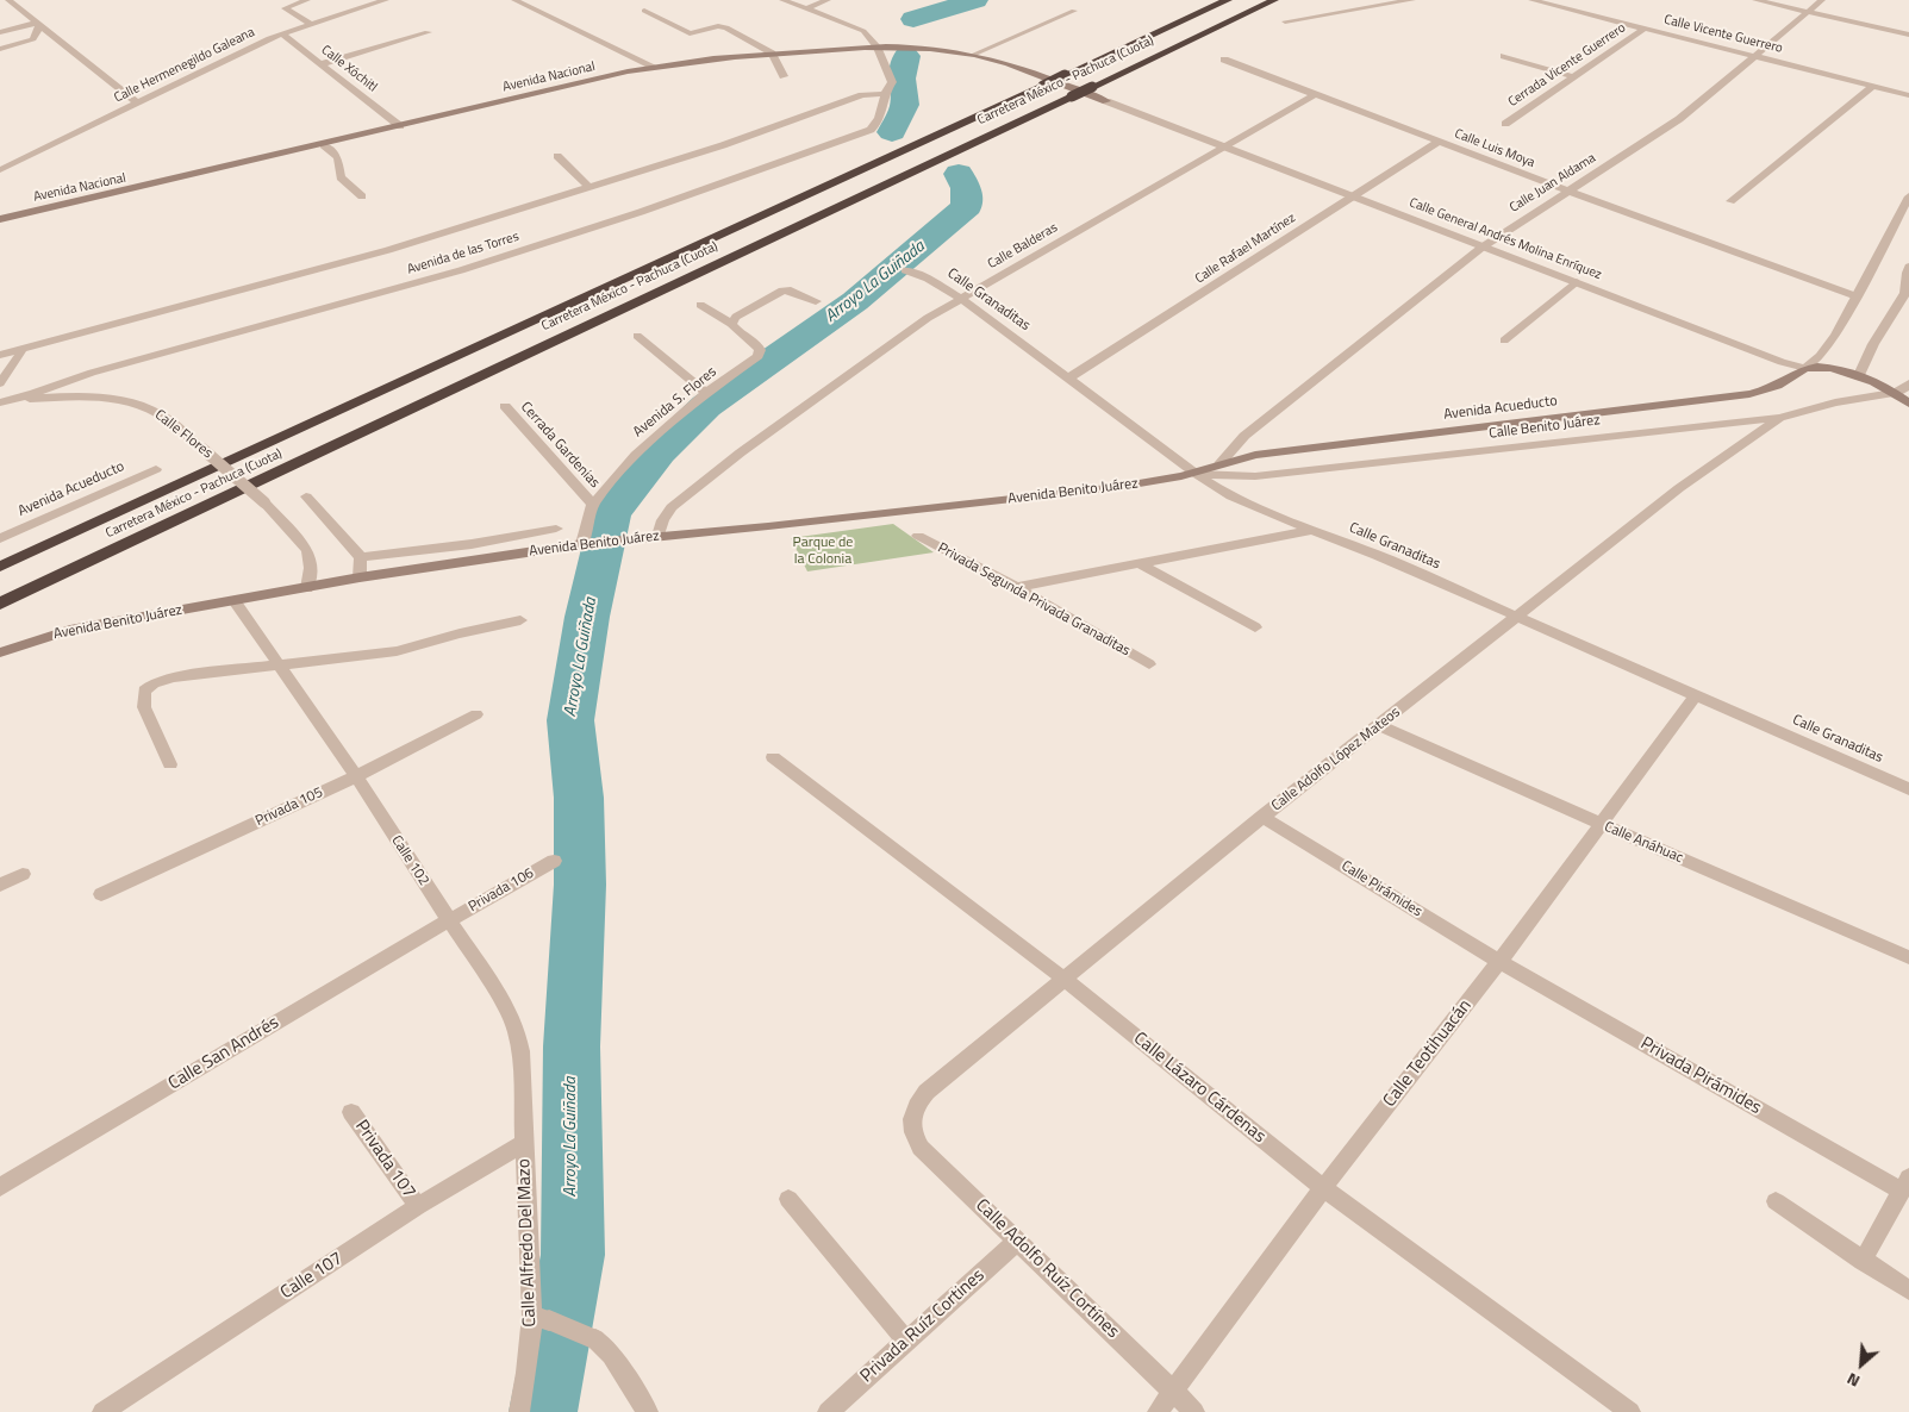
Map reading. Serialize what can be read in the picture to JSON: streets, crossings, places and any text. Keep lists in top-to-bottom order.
{
  "streets": {
    "highway": ["Carretera México - Pachuca (Cuota)"],
    "main road": [
      "Avenida Nacional",
      "Calle General Andrés Molina Enríquez",
      "Avenida Acueducto",
      "Avenida Benito Juárez"
    ],
    "street": [
      "Calle Vicente Guerrero",
      "Calle Hermenegildo Galeana",
      "Cerrada Vicente Guerrero",
      "Calle Xóchitl",
      "Calle Luis Moya",
      "Calle Juan Aldama",
      "Calle Balderas",
      "Calle Rafael Martínez",
      "Avenida de las Torres",
      "Calle Granaditas",
      "Avenida S. Flores",
      "Calle Benito Juárez",
      "Calle Flores",
      "Cerrada Gardenias",
      "Privada Segunda Privada Granaditas",
      "Calle Adolfo López Mateos",
      "Privada 105",
      "Calle Anáhuac",
      "Calle 102",
      "Calle Pirámides",
      "Privada 106",
      "Calle San Andrés",
      "Calle Teotihuacán",
      "Privada Pirámides",
      "Calle Lázaro Cárdenas",
      "Privada 107",
      "Calle Alfredo Del Mazo",
      "Calle Adolfo Ruíz Cortínes",
      "Calle 107",
      "Privada Ruíz Cortines"
    ]
  },
  "crossings": [
    ["Calle Vicente Guerrero", "Cerrada Vicente Guerrero"],
    ["Calle Vicente Guerrero", "Calle Juan Aldama"],
    ["Calle Hermenegildo Galeana", "Calle Xóchitl"],
    ["Calle Xóchitl", "Avenida Nacional"],
    ["Avenida Nacional", "Calle General Andrés Molina Enríquez"],
    ["Avenida Nacional", "Avenida de las Torres"],
    ["Calle Luis Moya", "Calle Juan Aldama"],
    ["Calle Luis Moya", "Calle Balderas"],
    ["Calle Luis Moya", "Calle Rafael Martínez"],
    ["Calle Juan Aldama", "Calle General Andrés Molina Enríquez"],
    ["Calle Juan Aldama", "Avenida Acueducto"],
    ["Calle General Andrés Molina Enríquez", "Calle Balderas"],
    ["Calle General Andrés Molina Enríquez", "Calle Rafael Martínez"],
    ["Calle General Andrés Molina Enríquez", "Avenida Acueducto"],
    ["Calle General Andrés Molina Enríquez", "Calle Benito Juárez"],
    ["Calle Balderas", "Calle Granaditas"],
    ["Calle Balderas", "Avenida Benito Juárez"],
    ["Calle Rafael Martínez", "Calle Granaditas"],
    ["Avenida de las Torres", "Calle Flores"],
    ["Calle Granaditas", "Avenida Acueducto"],
    ["Calle Granaditas", "Calle Benito Juárez"],
    ["Calle Granaditas", "Avenida Benito Juárez"],
    ["Calle Granaditas", "Calle Adolfo López Mateos"],
    ["Calle Granaditas", "Calle Teotihuacán"],
    ["Avenida S. Flores", "Cerrada Gardenias"],
    ["Avenida S. Flores", "Avenida Benito Juárez"],
    ["Avenida Acueducto", "Calle Benito Juárez"],
    ["Avenida Acueducto", "Avenida Benito Juárez"],
    ["Calle Benito Juárez", "Avenida Benito Juárez"],
    ["Calle Benito Juárez", "Calle Adolfo López Mateos"],
    ["Calle Flores", "Avenida Benito Juárez"],
    ["Avenida Benito Juárez", "Calle 102"],
    ["Calle Adolfo López Mateos", "Calle Anáhuac"],
    ["Calle Adolfo López Mateos", "Calle Pirámides"],
    ["Calle Adolfo López Mateos", "Calle Lázaro Cárdenas"],
    ["Calle Adolfo López Mateos", "Calle Adolfo Ruíz Cortínes"],
    ["Privada 105", "Calle 102"],
    ["Calle Anáhuac", "Calle Teotihuacán"],
    ["Calle 102", "Privada 106"],
    ["Calle 102", "Calle San Andrés"],
    ["Calle 102", "Calle Alfredo Del Mazo"],
    ["Calle 102", "Calle 107"],
    ["Calle Pirámides", "Calle Teotihuacán"],
    ["Calle Pirámides", "Privada Pirámides"],
    ["Privada 106", "Calle San Andrés"],
    ["Calle Teotihuacán", "Privada Pirámides"],
    ["Calle Teotihuacán", "Calle Lázaro Cárdenas"],
    ["Calle Teotihuacán", "Calle Adolfo Ruíz Cortínes"],
    ["Privada 107", "Calle 107"],
    ["Calle Alfredo Del Mazo", "Calle 107"],
    ["Calle Adolfo Ruíz Cortínes", "Privada Ruíz Cortines"]
  ],
  "water": ["Arroyo La Guiñada"],
  "parks": ["Parque de la Colonia"],
  "north": "bottom left"
}
